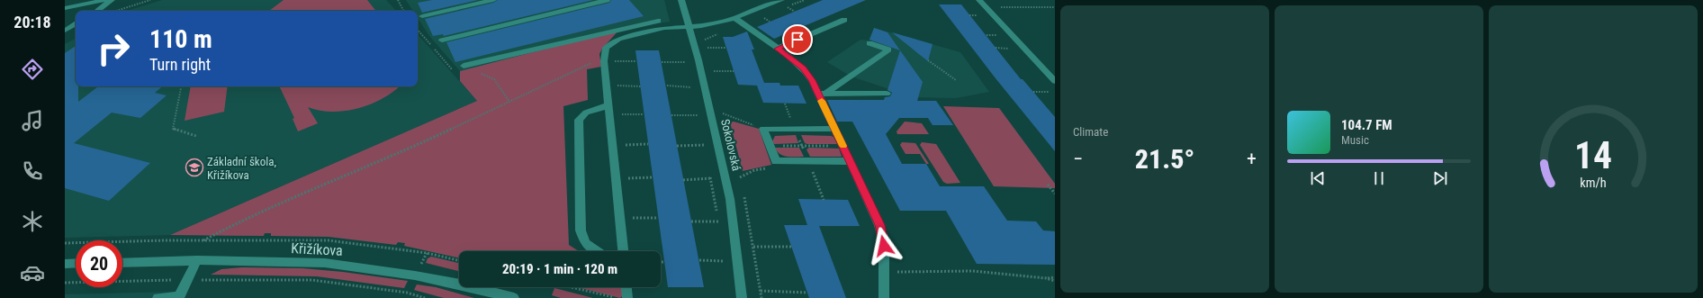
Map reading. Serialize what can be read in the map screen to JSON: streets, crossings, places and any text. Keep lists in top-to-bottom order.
{
  "streets": {
    "street": ["Sokolovská", "Křižíkova"]
  },
  "places": {
    "school or university": ["Základní škola, Křižíkova"]
  },
  "page": {
    "tabs": "20:18",
    "tile": "Climate",
    "turn": ["110 m", "Turn right"],
    "song": ["104.7 FM", "Music"],
    "heat": ["−", "21.5°", "+"],
    "limit": "20",
    "trip": "20:19 · 1 min · 120 m",
    "gauge": ["14", "km/h"]
  }
}
